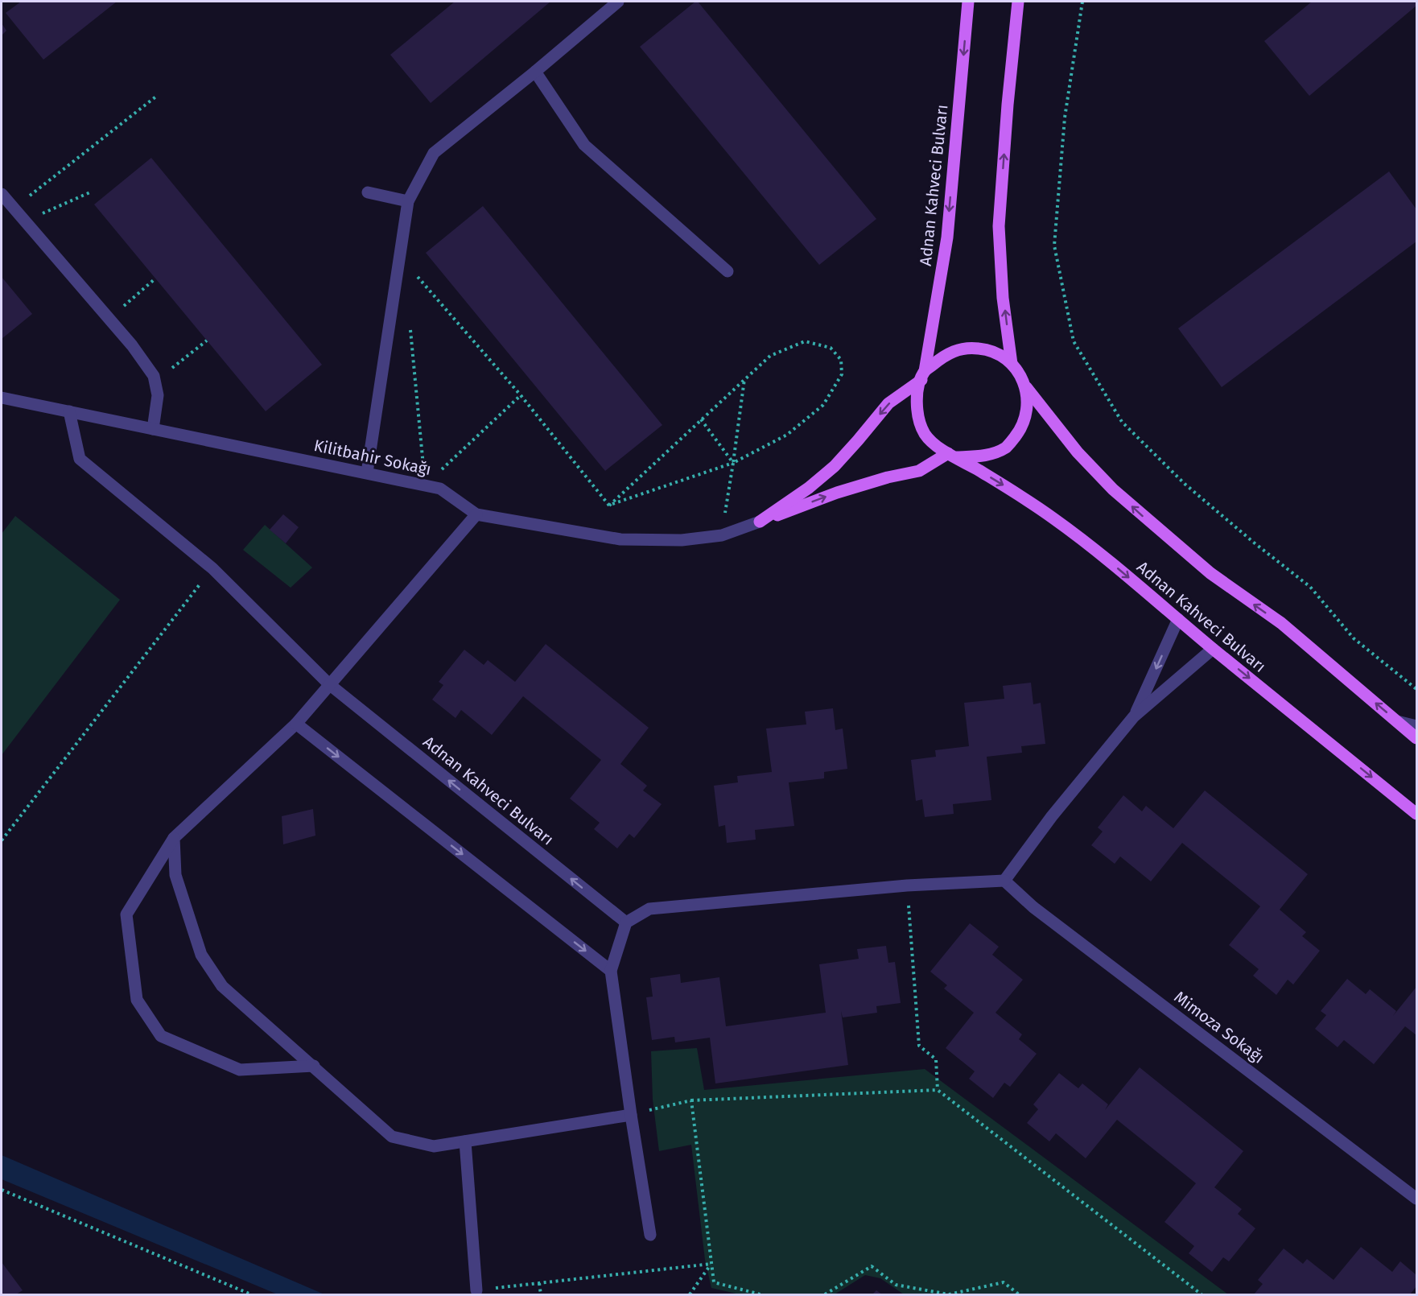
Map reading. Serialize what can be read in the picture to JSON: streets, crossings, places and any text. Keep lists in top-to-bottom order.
{
  "streets": {
    "main road": ["Adnan Kahveci Bulvarı"],
    "street": ["Kilitbahir Sokağı", "Mimoza Sokağı"]
  },
  "crossings": [
    ["Adnan Kahveci Bulvarı", "Kilitbahir Sokağı"]
  ]
}
